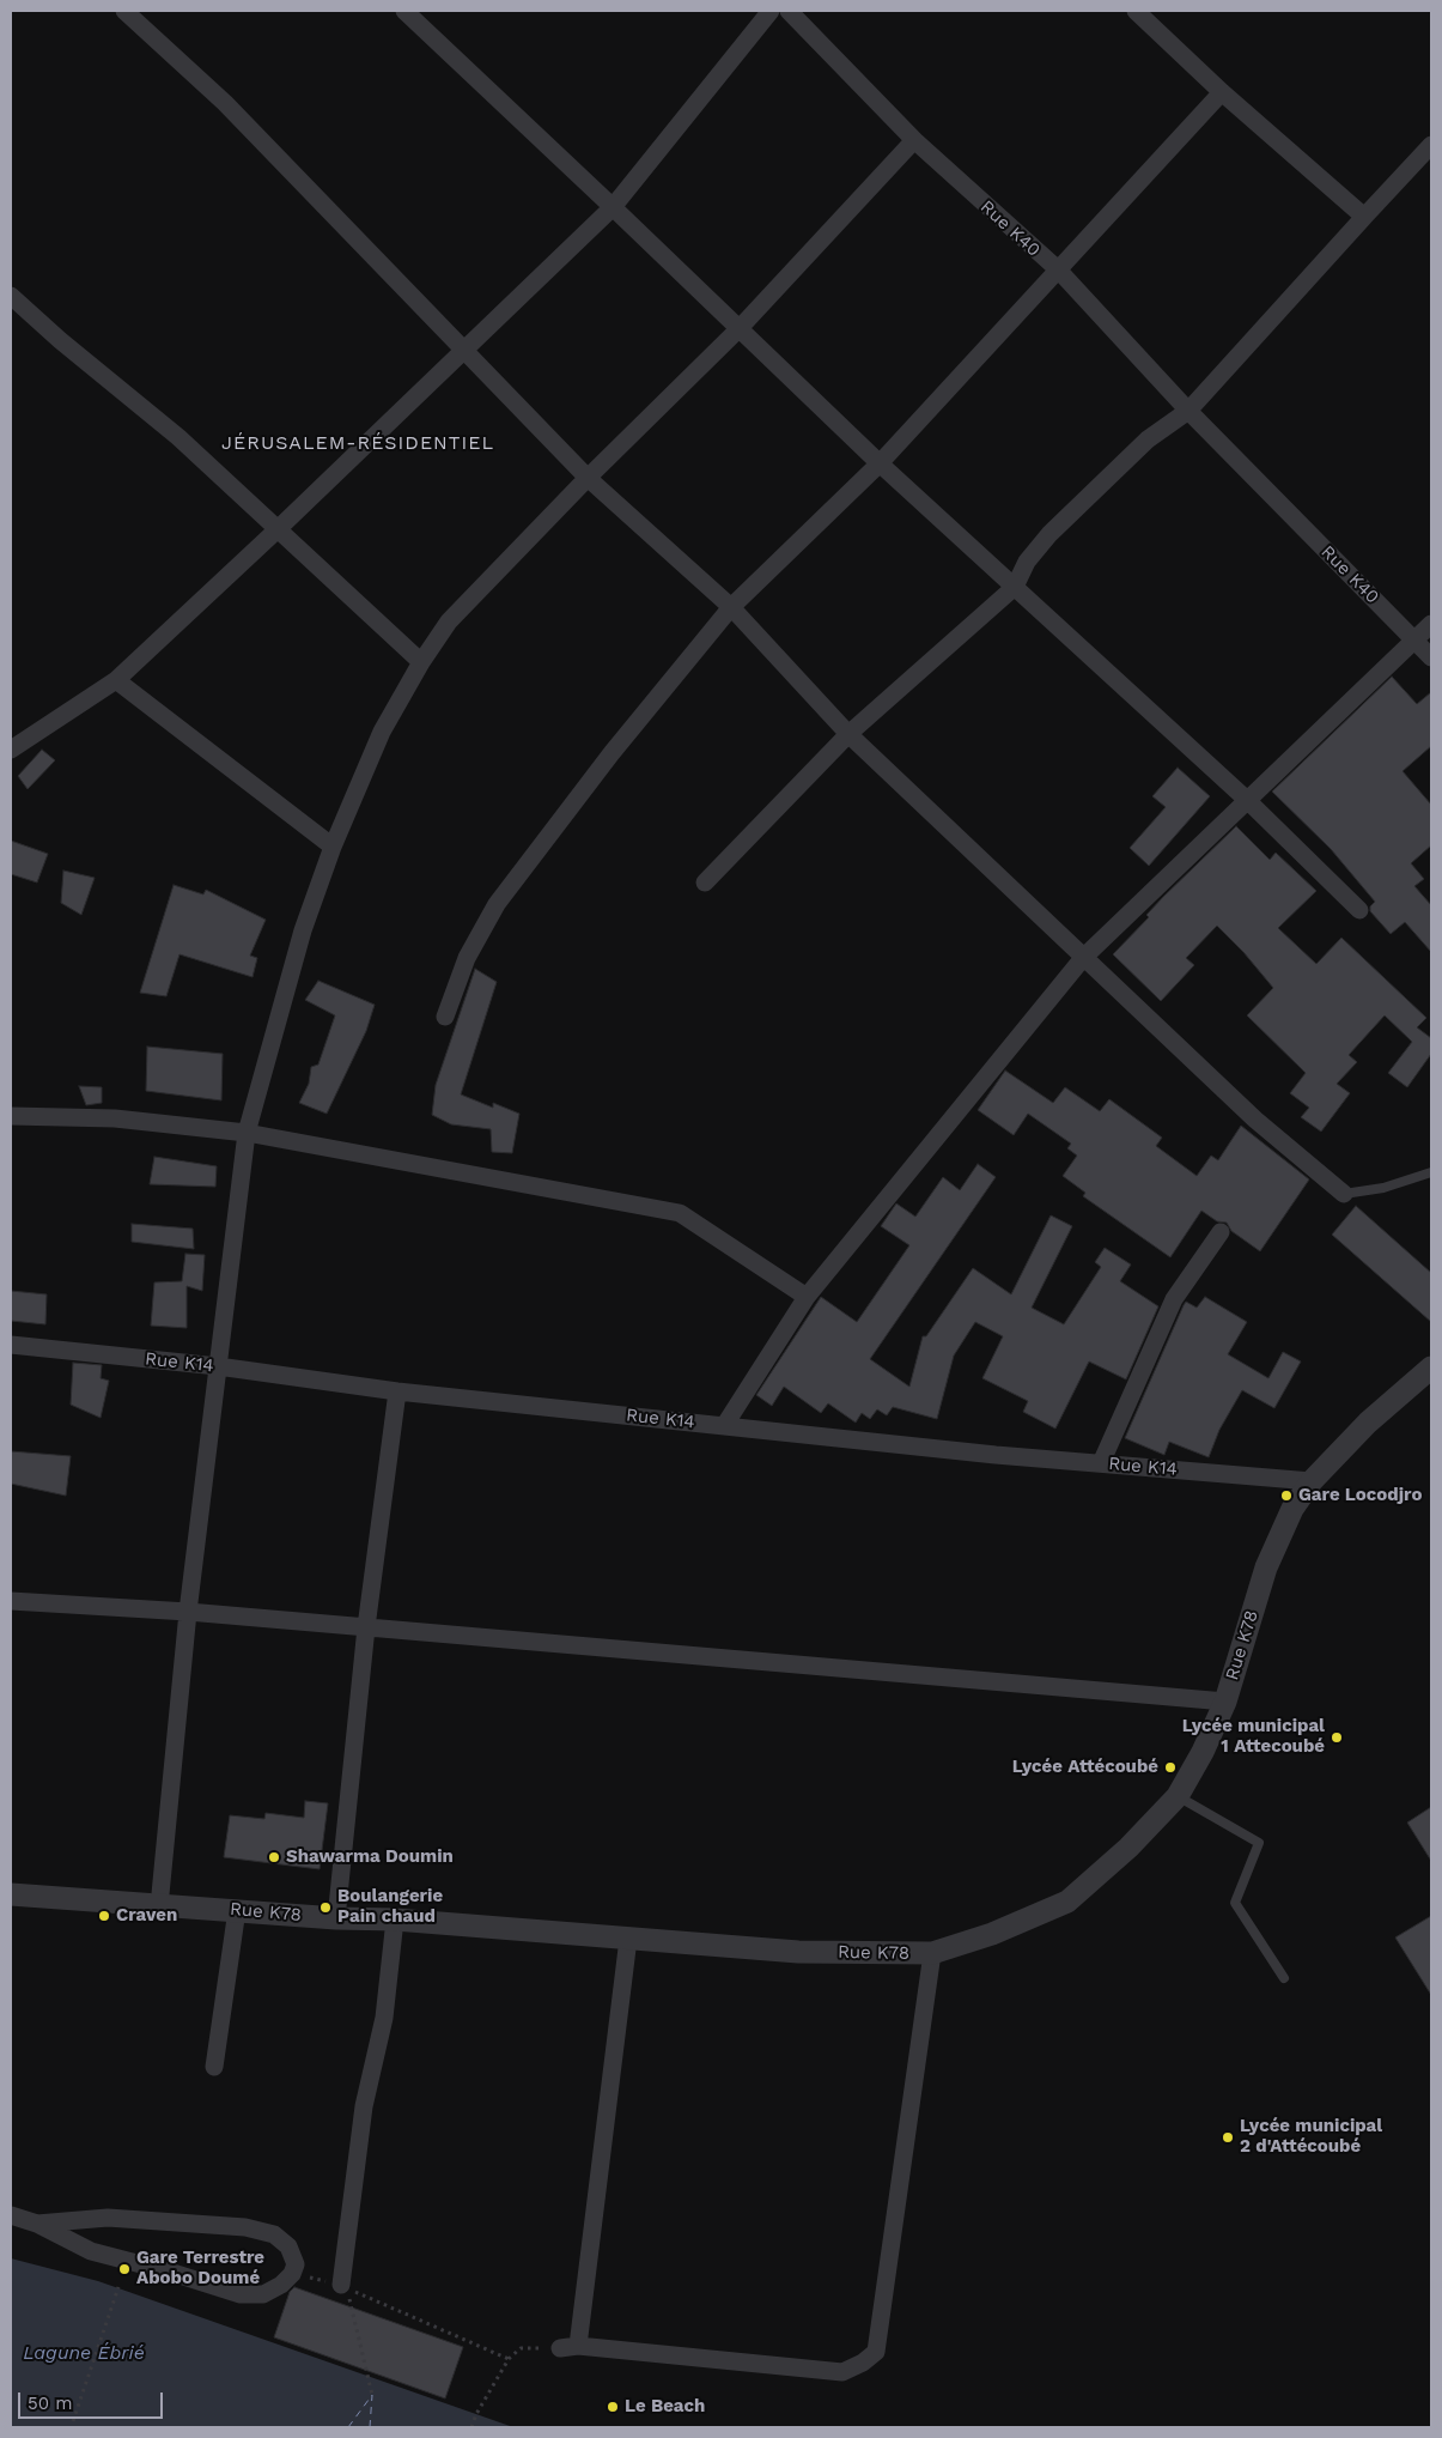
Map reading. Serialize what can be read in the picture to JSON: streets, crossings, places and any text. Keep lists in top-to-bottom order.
{
  "streets": {
    "street": ["Rue K40", "Rue K14", "Rue K78"]
  },
  "crossings": [
    ["Rue K14", "Rue K78"]
  ],
  "districts": ["JÉRUSALEM-RÉSIDENTIEL"],
  "water": ["Lagune Ébrié"],
  "places": [
    "Gare Locodjro",
    "Lycée municipal 1 Attecoubé",
    "Lycée Attécoubé",
    "Shawarma Doumin",
    "Boulangerie Pain chaud",
    "Craven",
    "Lycée municipal 2 d'Attécoubé",
    "Gare Terrestre Abobo Doumé",
    "Le Beach"
  ],
  "scale_bar": "50 m"
}
